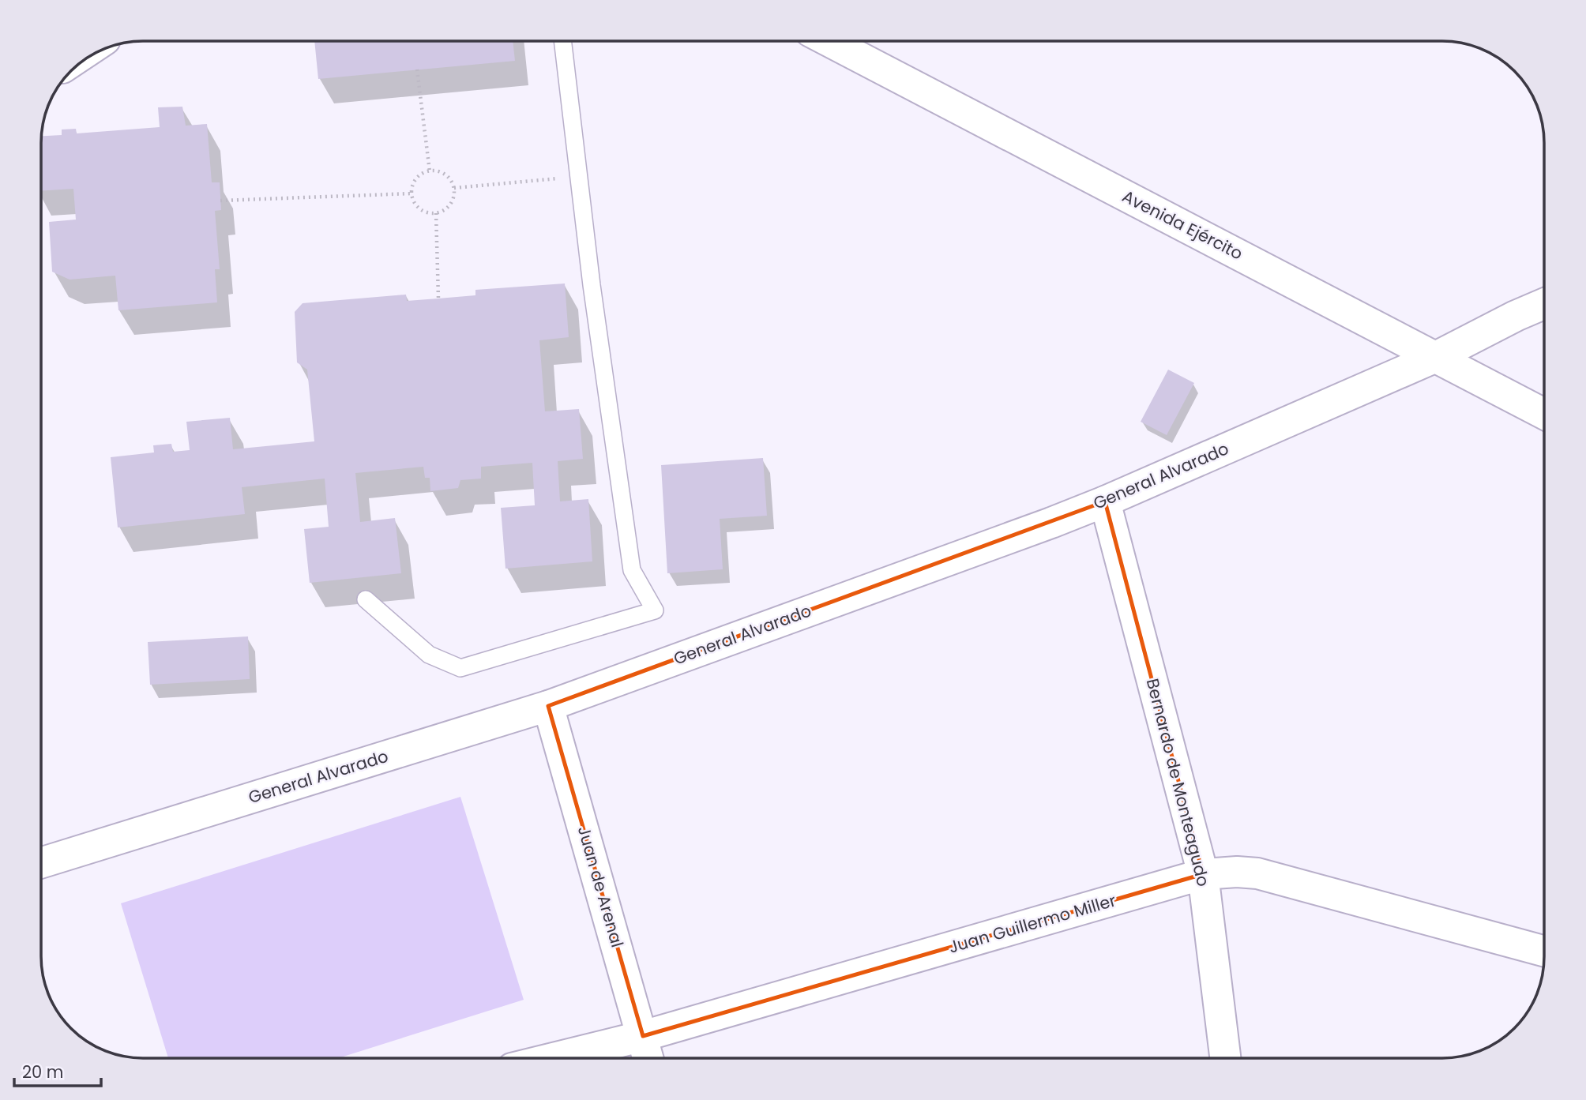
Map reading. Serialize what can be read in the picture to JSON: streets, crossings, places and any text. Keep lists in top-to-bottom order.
{
  "streets": {
    "street": [
      "Avenida Ejército",
      "General Alvarado",
      "Bernardo de Monteagudo",
      "Juan de Arenal",
      "Juan Guillermo Miller"
    ]
  },
  "crossings": [
    ["Avenida Ejército", "General Alvarado"],
    ["General Alvarado", "Bernardo de Monteagudo"],
    ["General Alvarado", "Juan de Arenal"],
    ["Bernardo de Monteagudo", "Juan Guillermo Miller"],
    ["Juan de Arenal", "Juan Guillermo Miller"]
  ],
  "scale_bar": "20 m"
}
